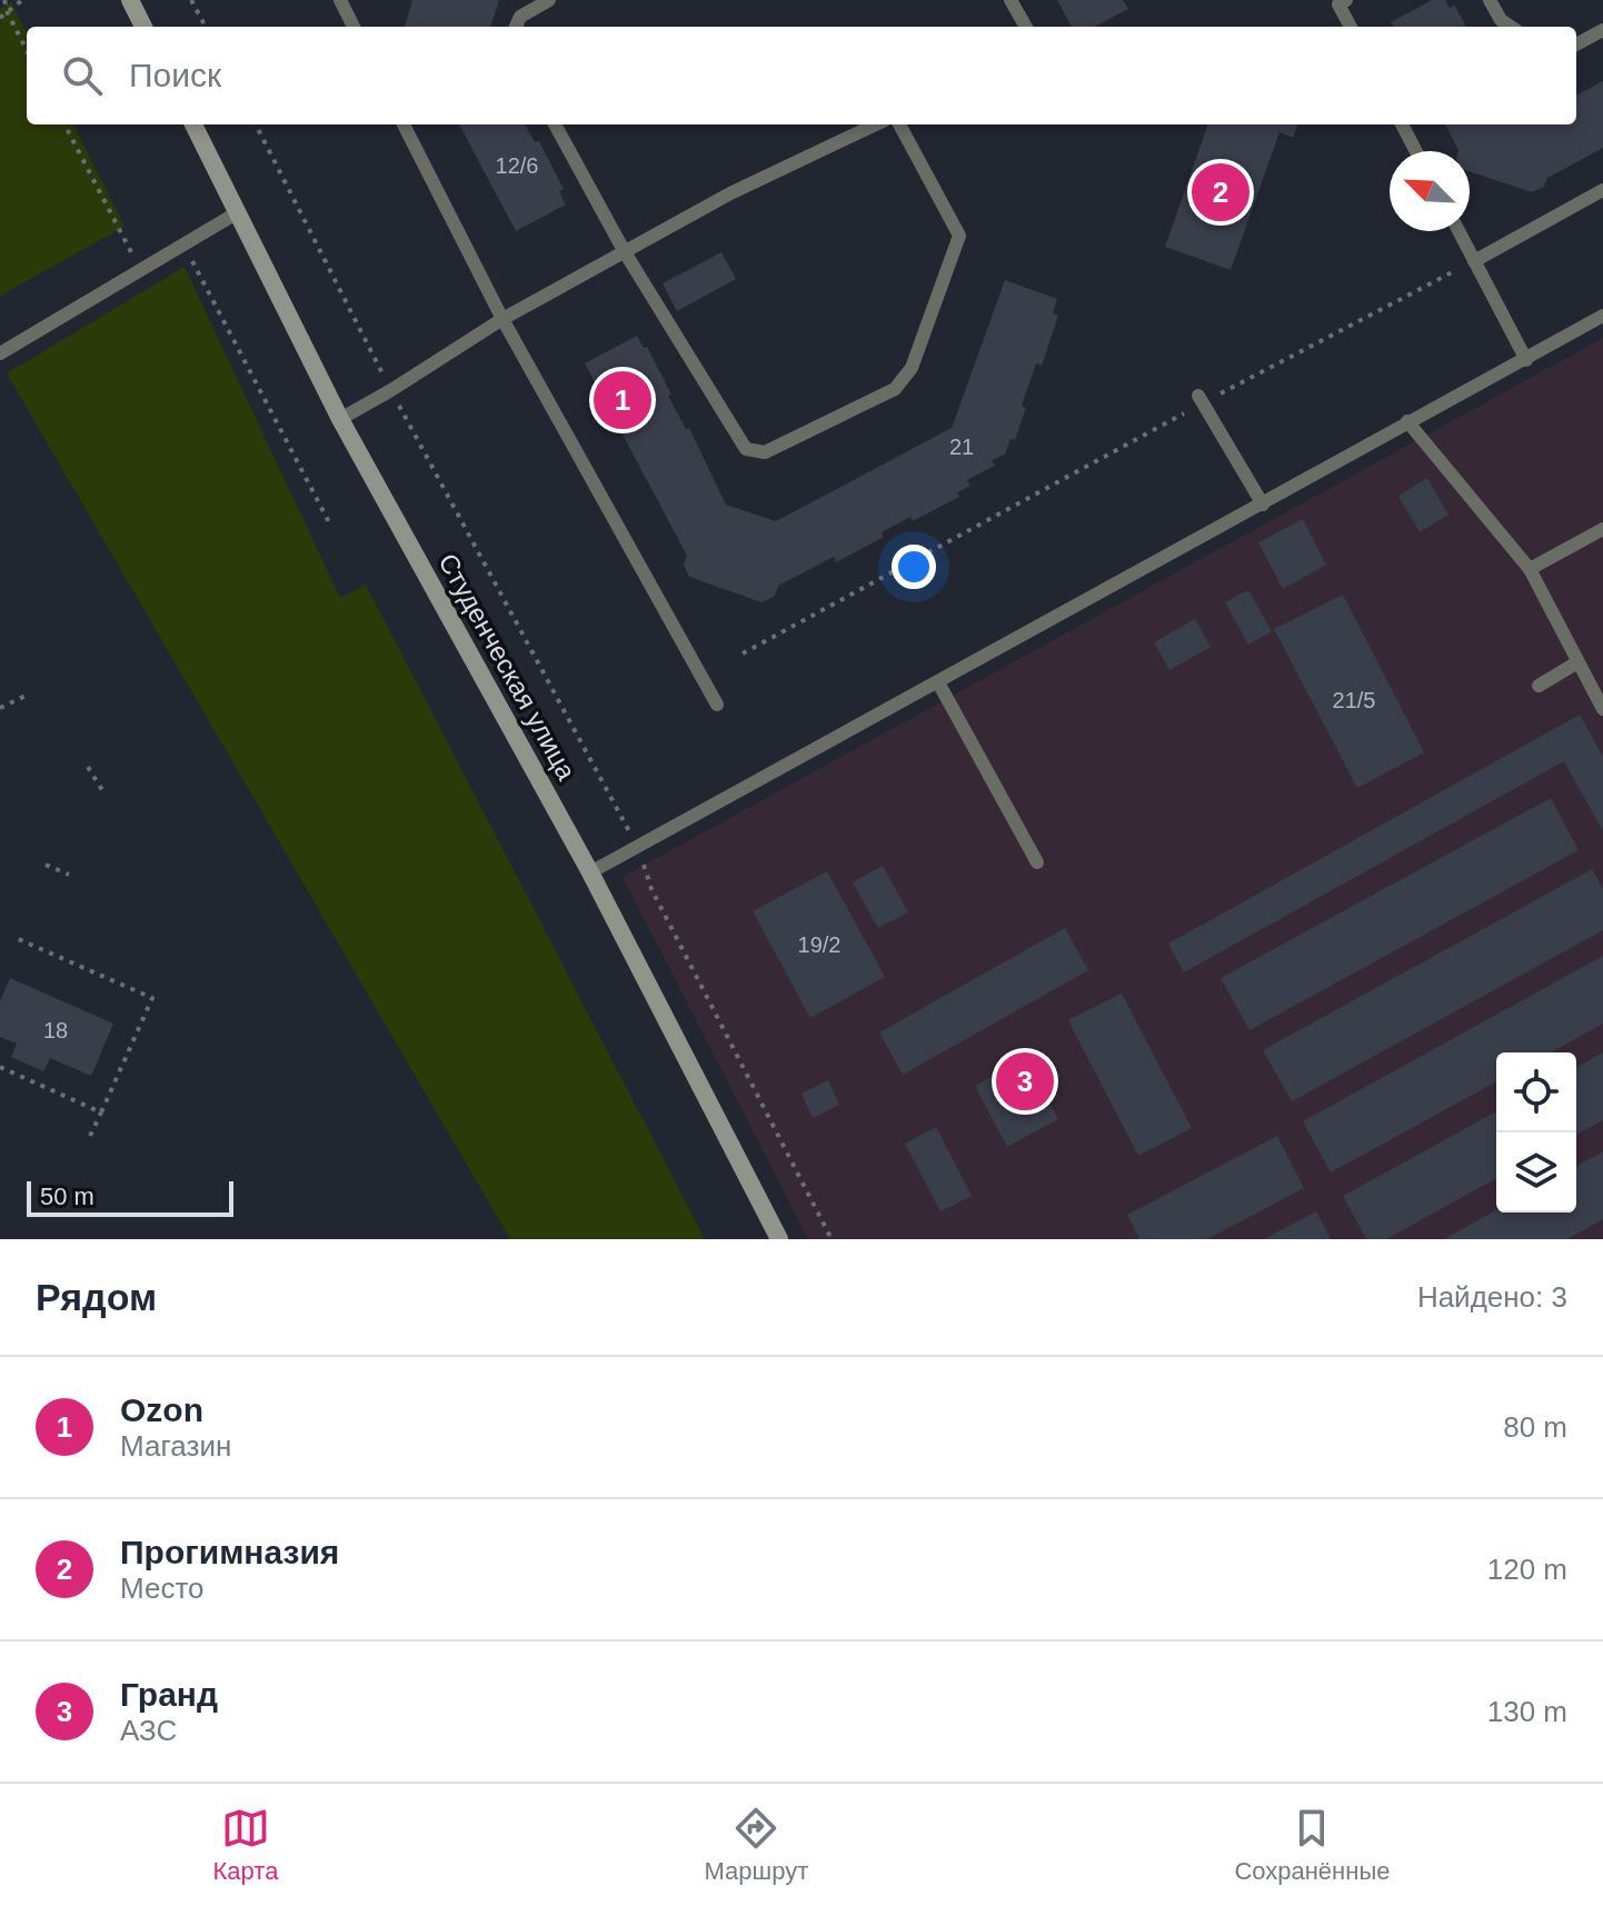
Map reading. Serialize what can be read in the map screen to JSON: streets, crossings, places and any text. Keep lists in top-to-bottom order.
{
  "streets": {
    "main road": ["Студенческая улица"]
  },
  "house_numbers": [
    "12/6",
    "21",
    "21/5",
    "19/2",
    "18"
  ],
  "scale_bar": "50 m",
  "north": "top left",
  "page": {
    "search": "Поиск",
    "pins": ["2", "1", "3"],
    "scale": "50 m",
    "heading": ["Рядом", "Найдено: 3"],
    "list": [
      {
        "mark": "1",
        "name": "Ozon",
        "note": "Магазин",
        "value": "80 m"
      },
      {
        "mark": "2",
        "name": "Прогимназия",
        "note": "Место",
        "value": "120 m"
      },
      {
        "mark": "3",
        "name": "Гранд",
        "note": "АЗС",
        "value": "130 m"
      }
    ],
    "nav": ["Карта", "Маршрут", "Сохранённые"]
  }
}
